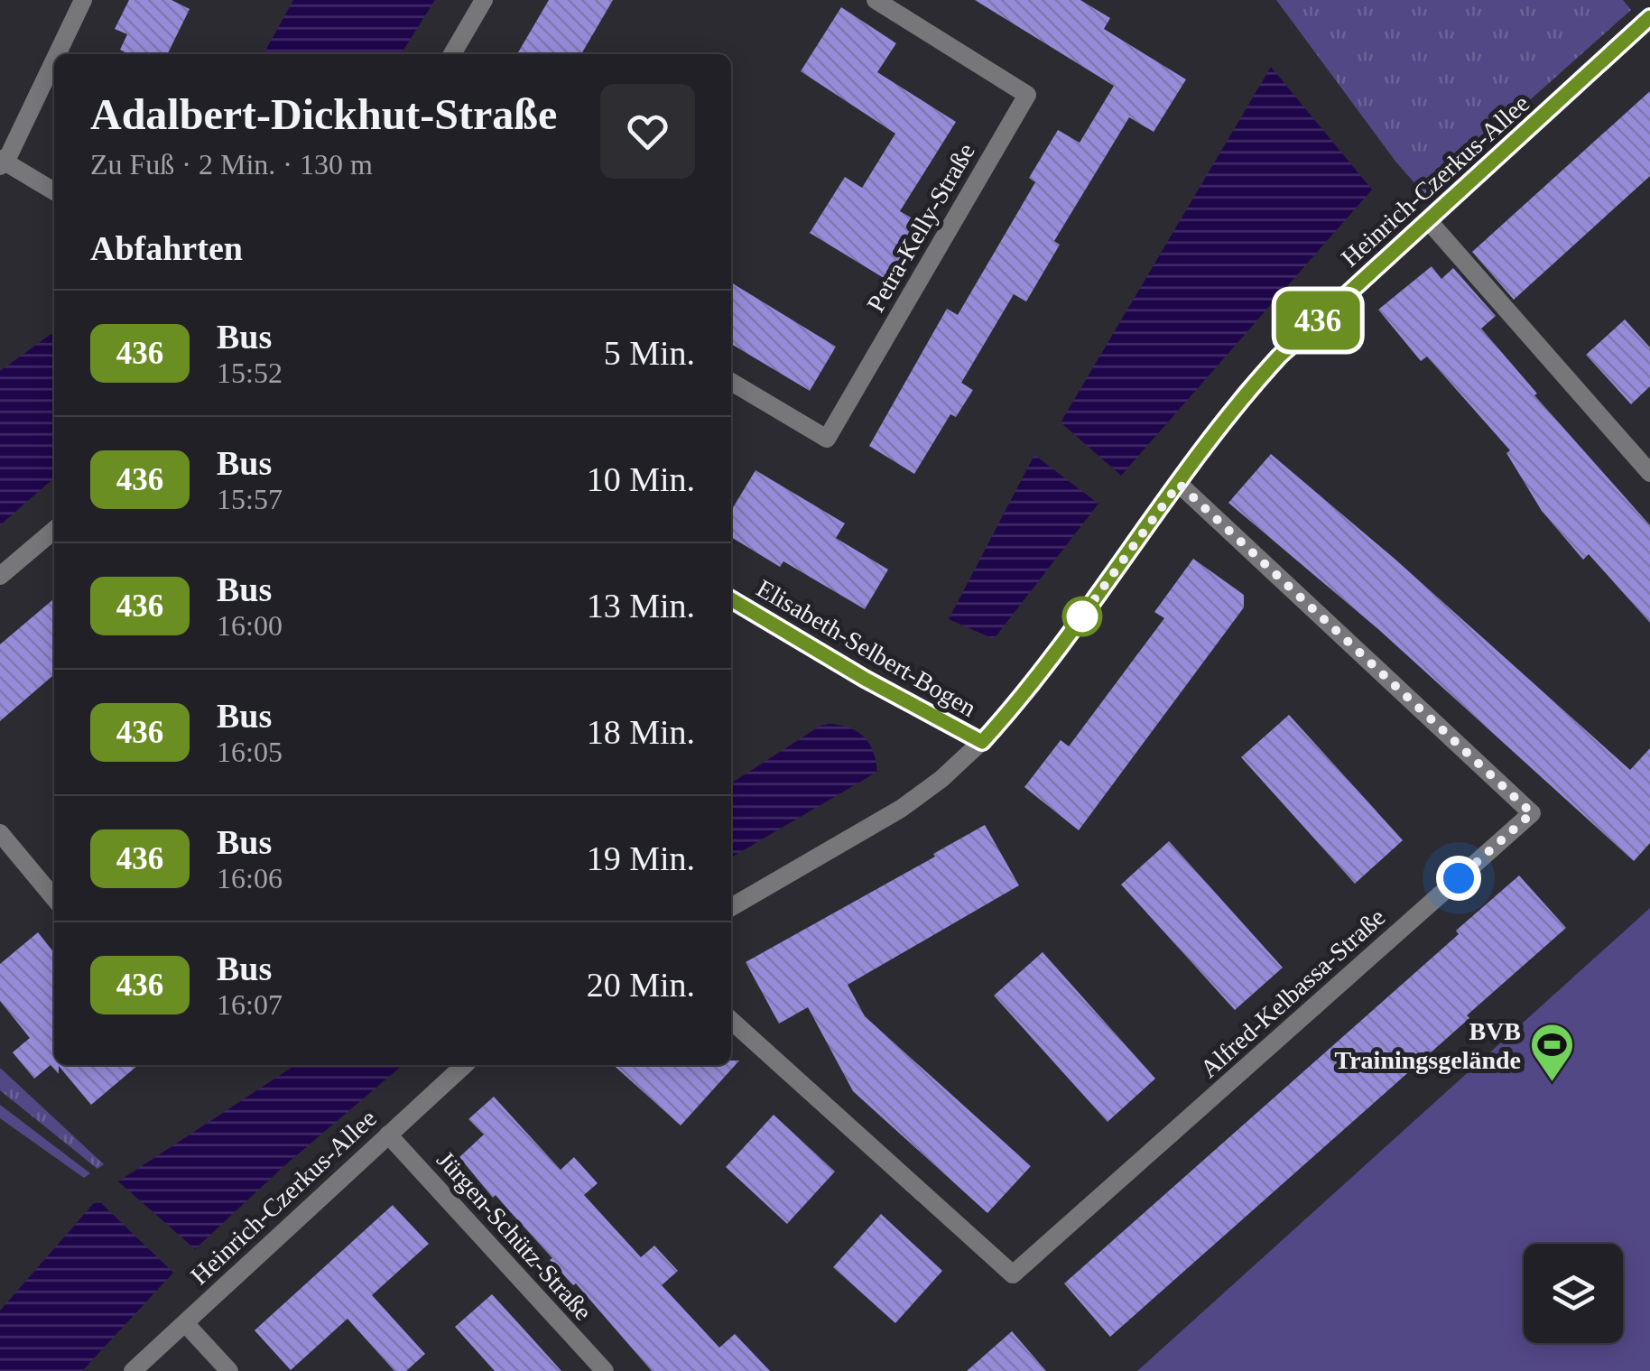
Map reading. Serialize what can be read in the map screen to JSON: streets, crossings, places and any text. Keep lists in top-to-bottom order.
{
  "streets": {
    "street": [
      "Heinrich-Czerkus-Allee",
      "Petra-Kelly-Straße",
      "Elisabeth-Selbert-Bogen",
      "Alfred-Kelbassa-Straße",
      "Jürgen-Schütz-Straße"
    ]
  },
  "crossings": [
    ["Heinrich-Czerkus-Allee", "Elisabeth-Selbert-Bogen"],
    ["Heinrich-Czerkus-Allee", "Alfred-Kelbassa-Straße"],
    ["Heinrich-Czerkus-Allee", "Jürgen-Schütz-Straße"]
  ],
  "places": {
    "sports": ["BVB Trainingsgelände"]
  },
  "lines": ["bus line 436"],
  "page": {
    "on_map": "436",
    "heading": [
      ["Adalbert-Dickhut-Straße", "Zu Fuß · 2 Min. · 130 m"],
      "Abfahrten"
    ],
    "list": [
      {
        "mark": "436",
        "name": "Bus",
        "note": "15:52",
        "value": "5 Min."
      },
      {
        "mark": "436",
        "name": "Bus",
        "note": "15:57",
        "value": "10 Min."
      },
      {
        "mark": "436",
        "name": "Bus",
        "note": "16:00",
        "value": "13 Min."
      },
      {
        "mark": "436",
        "name": "Bus",
        "note": "16:05",
        "value": "18 Min."
      },
      {
        "mark": "436",
        "name": "Bus",
        "note": "16:06",
        "value": "19 Min."
      },
      {
        "mark": "436",
        "name": "Bus",
        "note": "16:07",
        "value": "20 Min."
      }
    ]
  }
}
